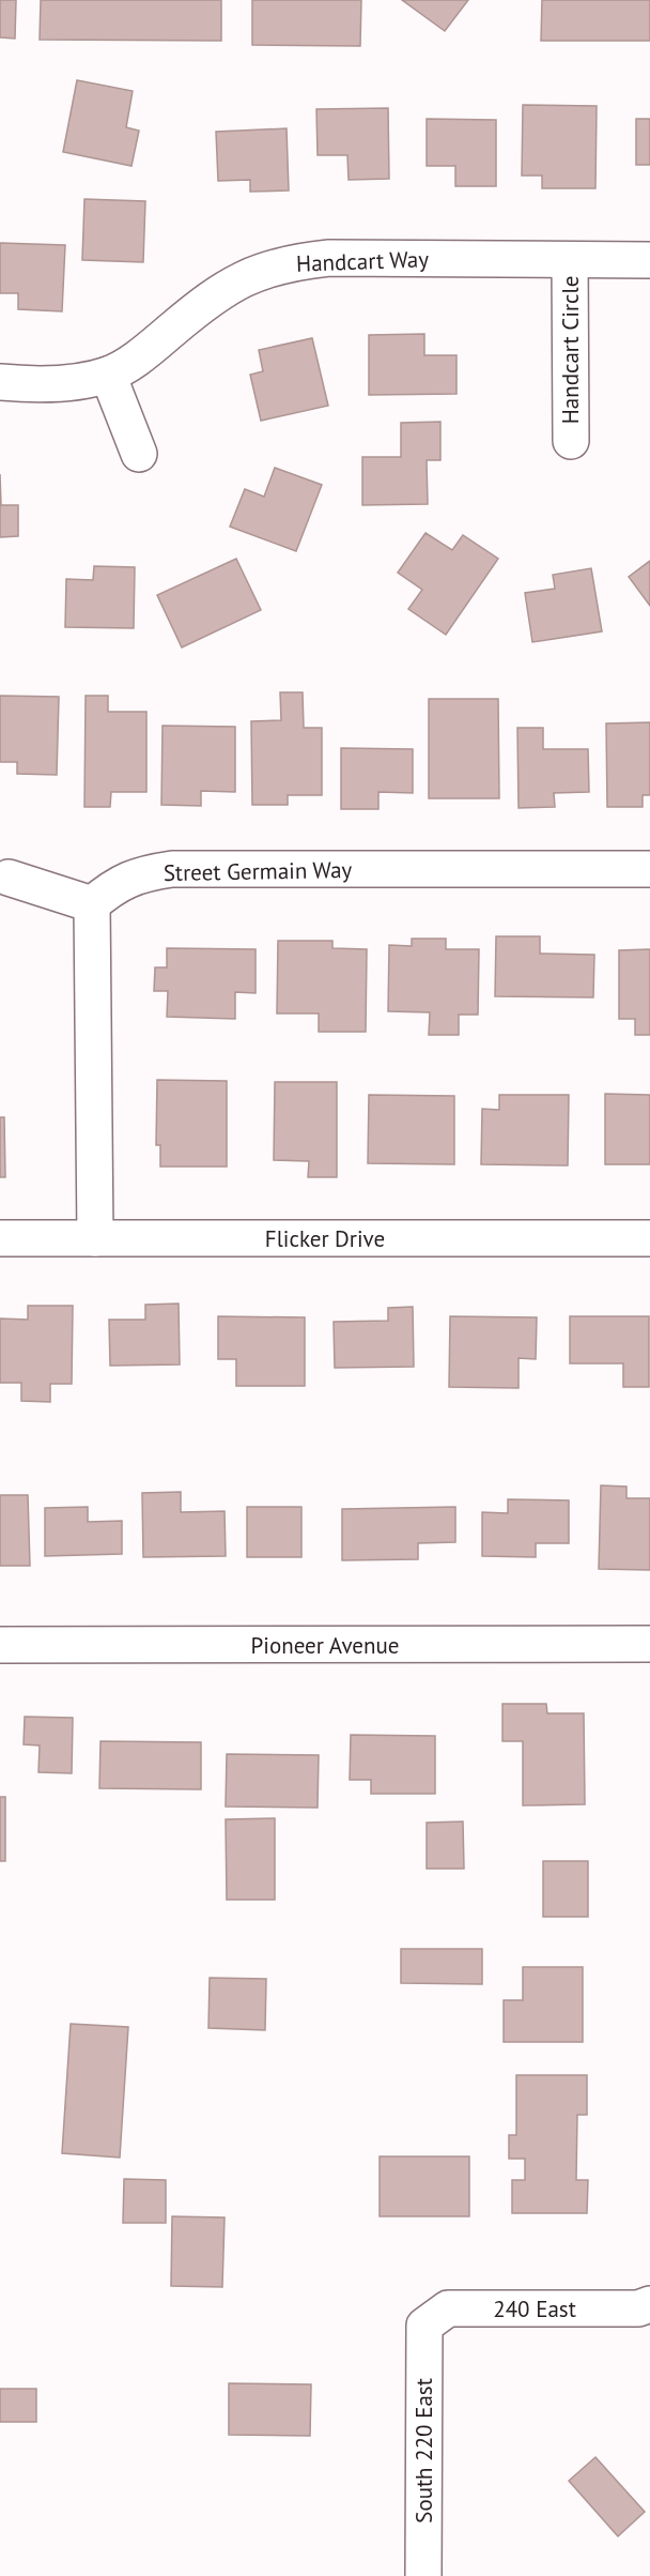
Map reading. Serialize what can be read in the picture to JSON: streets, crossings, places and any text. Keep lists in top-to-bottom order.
{
  "streets": {
    "street": [
      "Handcart Way",
      "Handcart Circle",
      "Street Germain Way",
      "Flicker Drive",
      "Pioneer Avenue",
      "240 East",
      "South 220 East"
    ]
  },
  "crossings": [
    ["Handcart Way", "Handcart Circle"],
    ["240 East", "South 220 East"]
  ]
}
